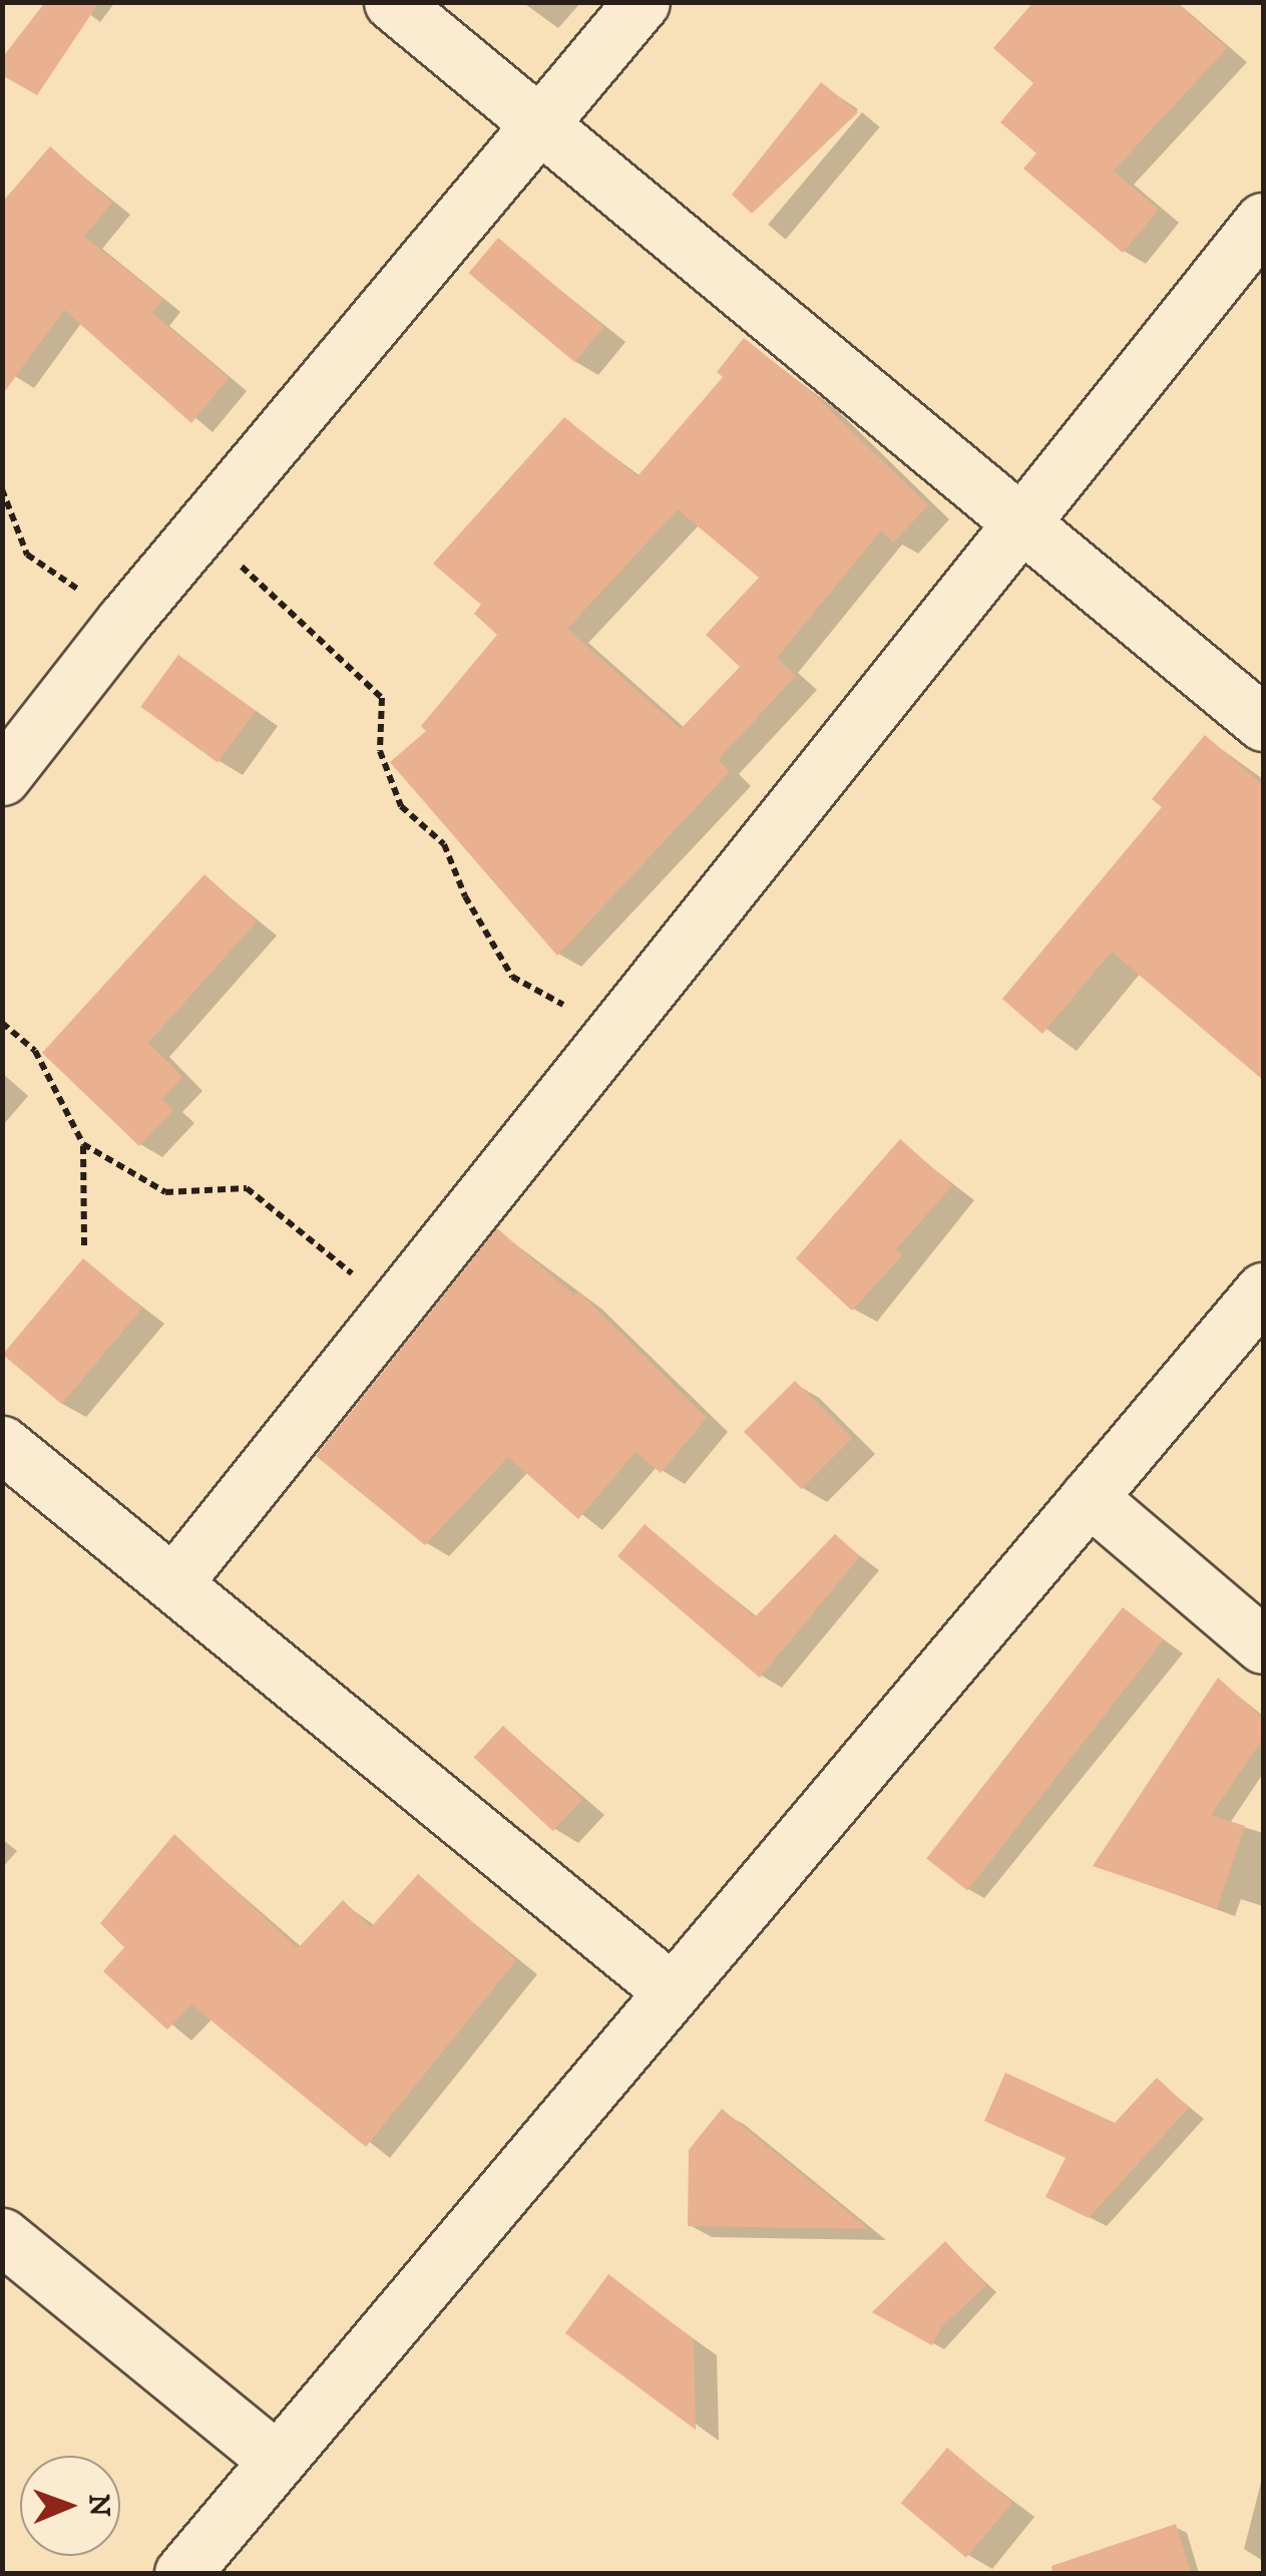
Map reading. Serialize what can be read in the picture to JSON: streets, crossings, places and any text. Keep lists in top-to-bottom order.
{
  "north": "right"
}
